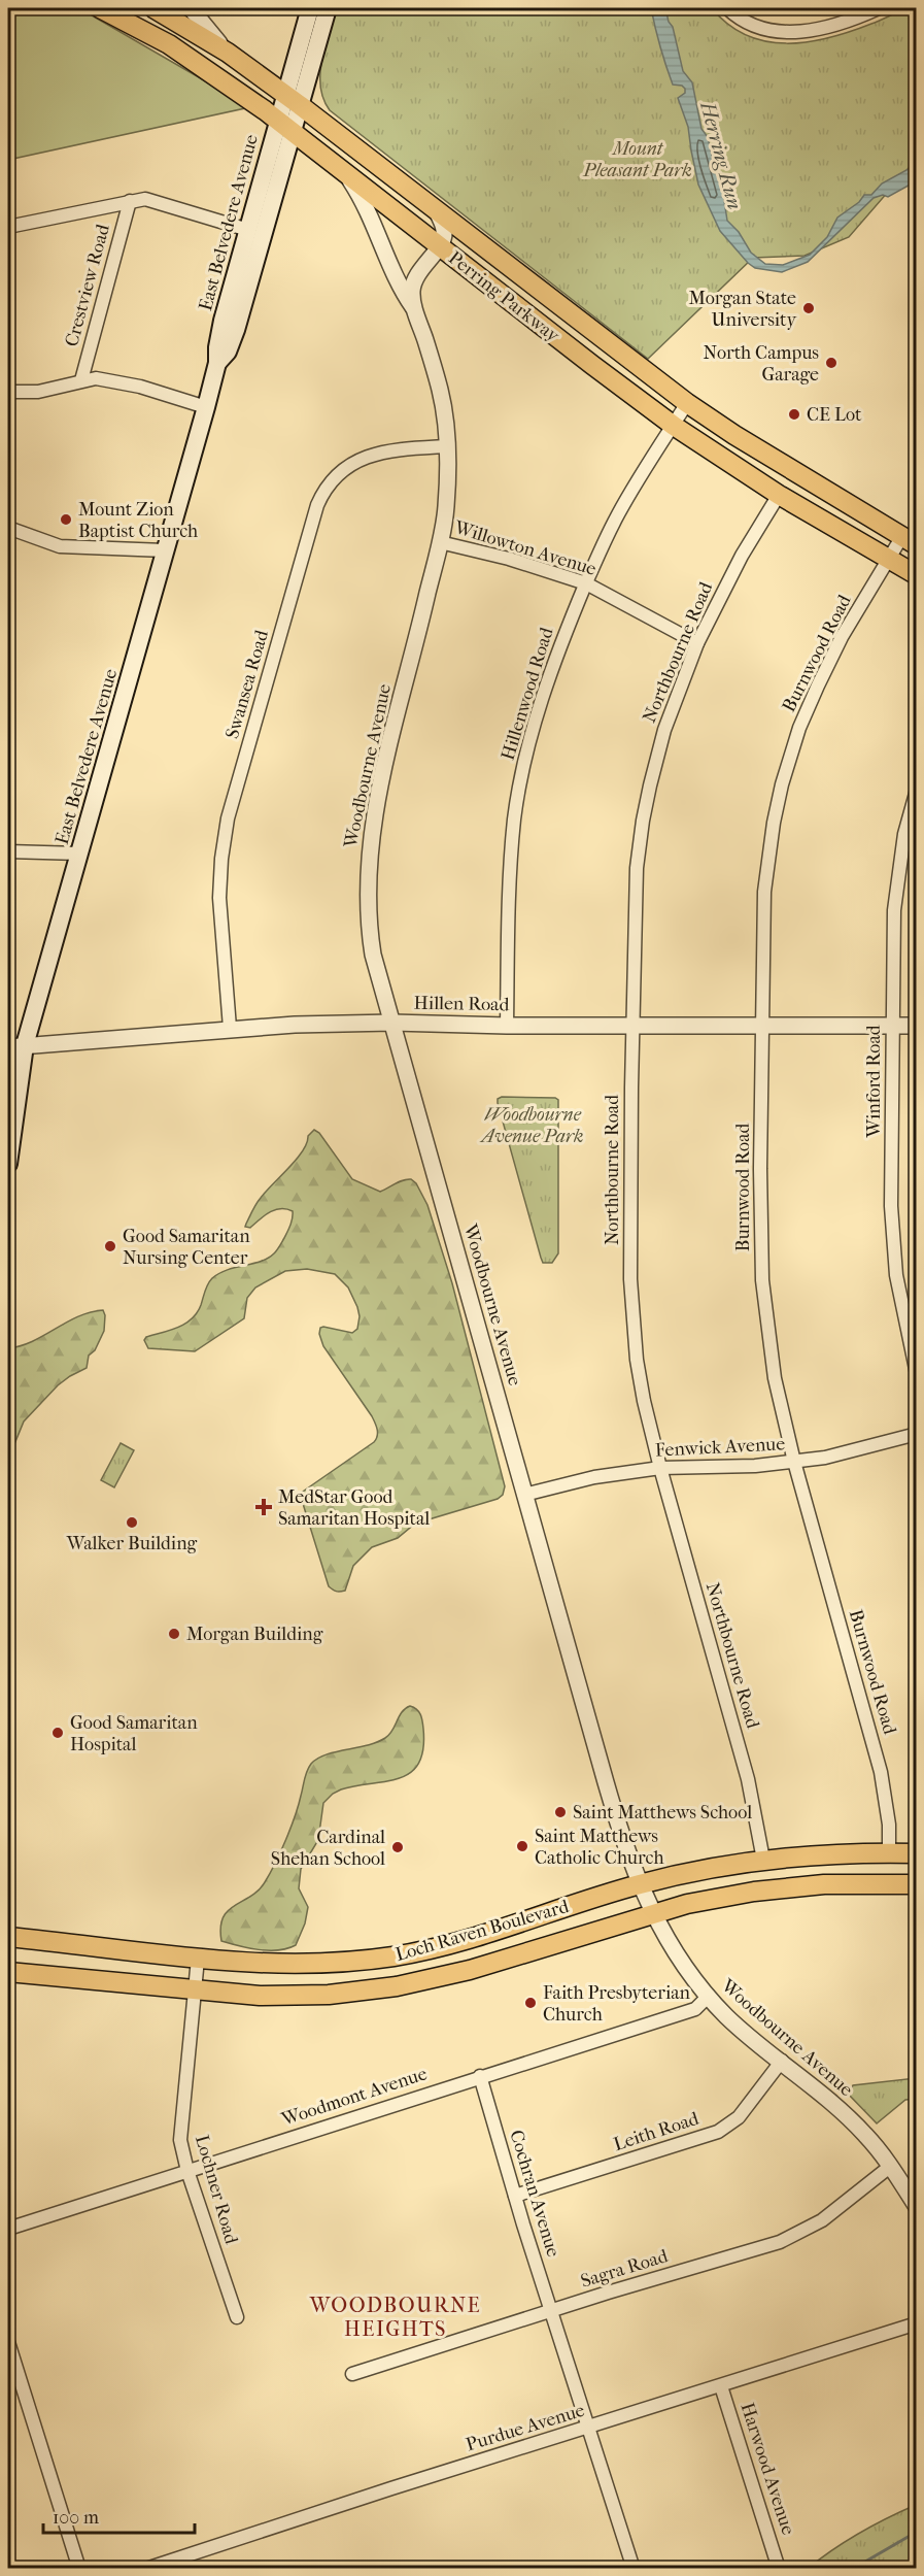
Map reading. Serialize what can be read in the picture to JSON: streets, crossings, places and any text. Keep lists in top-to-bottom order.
{
  "streets": {
    "main road": ["East Belvedere Avenue", "Perring Parkway", "Loch Raven Boulevard"],
    "street": [
      "Crestview Road",
      "Willowton Avenue",
      "Northbourne Road",
      "Burnwood Road",
      "Swansea Road",
      "Hillenwood Road",
      "Woodbourne Avenue",
      "Hillen Road",
      "Winford Road",
      "Fenwick Avenue",
      "Woodmont Avenue",
      "Leith Road",
      "Lochner Road",
      "Cochran Avenue",
      "Sagra Road",
      "Purdue Avenue",
      "Harwood Avenue"
    ]
  },
  "crossings": [
    ["East Belvedere Avenue", "Perring Parkway"],
    ["East Belvedere Avenue", "Hillen Road"],
    ["Perring Parkway", "Northbourne Road"],
    ["Perring Parkway", "Burnwood Road"],
    ["Perring Parkway", "Hillenwood Road"],
    ["Perring Parkway", "Woodbourne Avenue"],
    ["Willowton Avenue", "Northbourne Road"],
    ["Willowton Avenue", "Hillenwood Road"],
    ["Willowton Avenue", "Woodbourne Avenue"],
    ["Northbourne Road", "Hillen Road"],
    ["Northbourne Road", "Fenwick Avenue"],
    ["Northbourne Road", "Loch Raven Boulevard"],
    ["Burnwood Road", "Hillen Road"],
    ["Burnwood Road", "Fenwick Avenue"],
    ["Burnwood Road", "Loch Raven Boulevard"],
    ["Swansea Road", "Woodbourne Avenue"],
    ["Swansea Road", "Hillen Road"],
    ["Hillenwood Road", "Hillen Road"],
    ["Woodbourne Avenue", "Hillen Road"],
    ["Woodbourne Avenue", "Fenwick Avenue"],
    ["Woodbourne Avenue", "Loch Raven Boulevard"],
    ["Woodbourne Avenue", "Woodmont Avenue"],
    ["Woodbourne Avenue", "Leith Road"],
    ["Woodbourne Avenue", "Sagra Road"],
    ["Hillen Road", "Winford Road"],
    ["Loch Raven Boulevard", "Lochner Road"],
    ["Woodmont Avenue", "Lochner Road"],
    ["Woodmont Avenue", "Cochran Avenue"],
    ["Leith Road", "Cochran Avenue"],
    ["Cochran Avenue", "Sagra Road"],
    ["Cochran Avenue", "Purdue Avenue"],
    ["Purdue Avenue", "Harwood Avenue"]
  ],
  "districts": ["WOODBOURNE HEIGHTS"],
  "water": ["Herring Run"],
  "parks": ["Mount Pleasant Park", "Woodbourne Avenue Park"],
  "places": {
    "other": [
      "Morgan State University",
      "North Campus Garage",
      "CE Lot",
      "Mount Zion Baptist Church",
      "Good Samaritan Nursing Center",
      "Walker Building",
      "Morgan Building",
      "Good Samaritan Hospital",
      "Saint Matthews School",
      "Saint Matthews Catholic Church",
      "Cardinal Shehan School",
      "Faith Presbyterian Church"
    ],
    "health": ["MedStar Good Samaritan Hospital"]
  },
  "scale_bar": "100 m"
}
